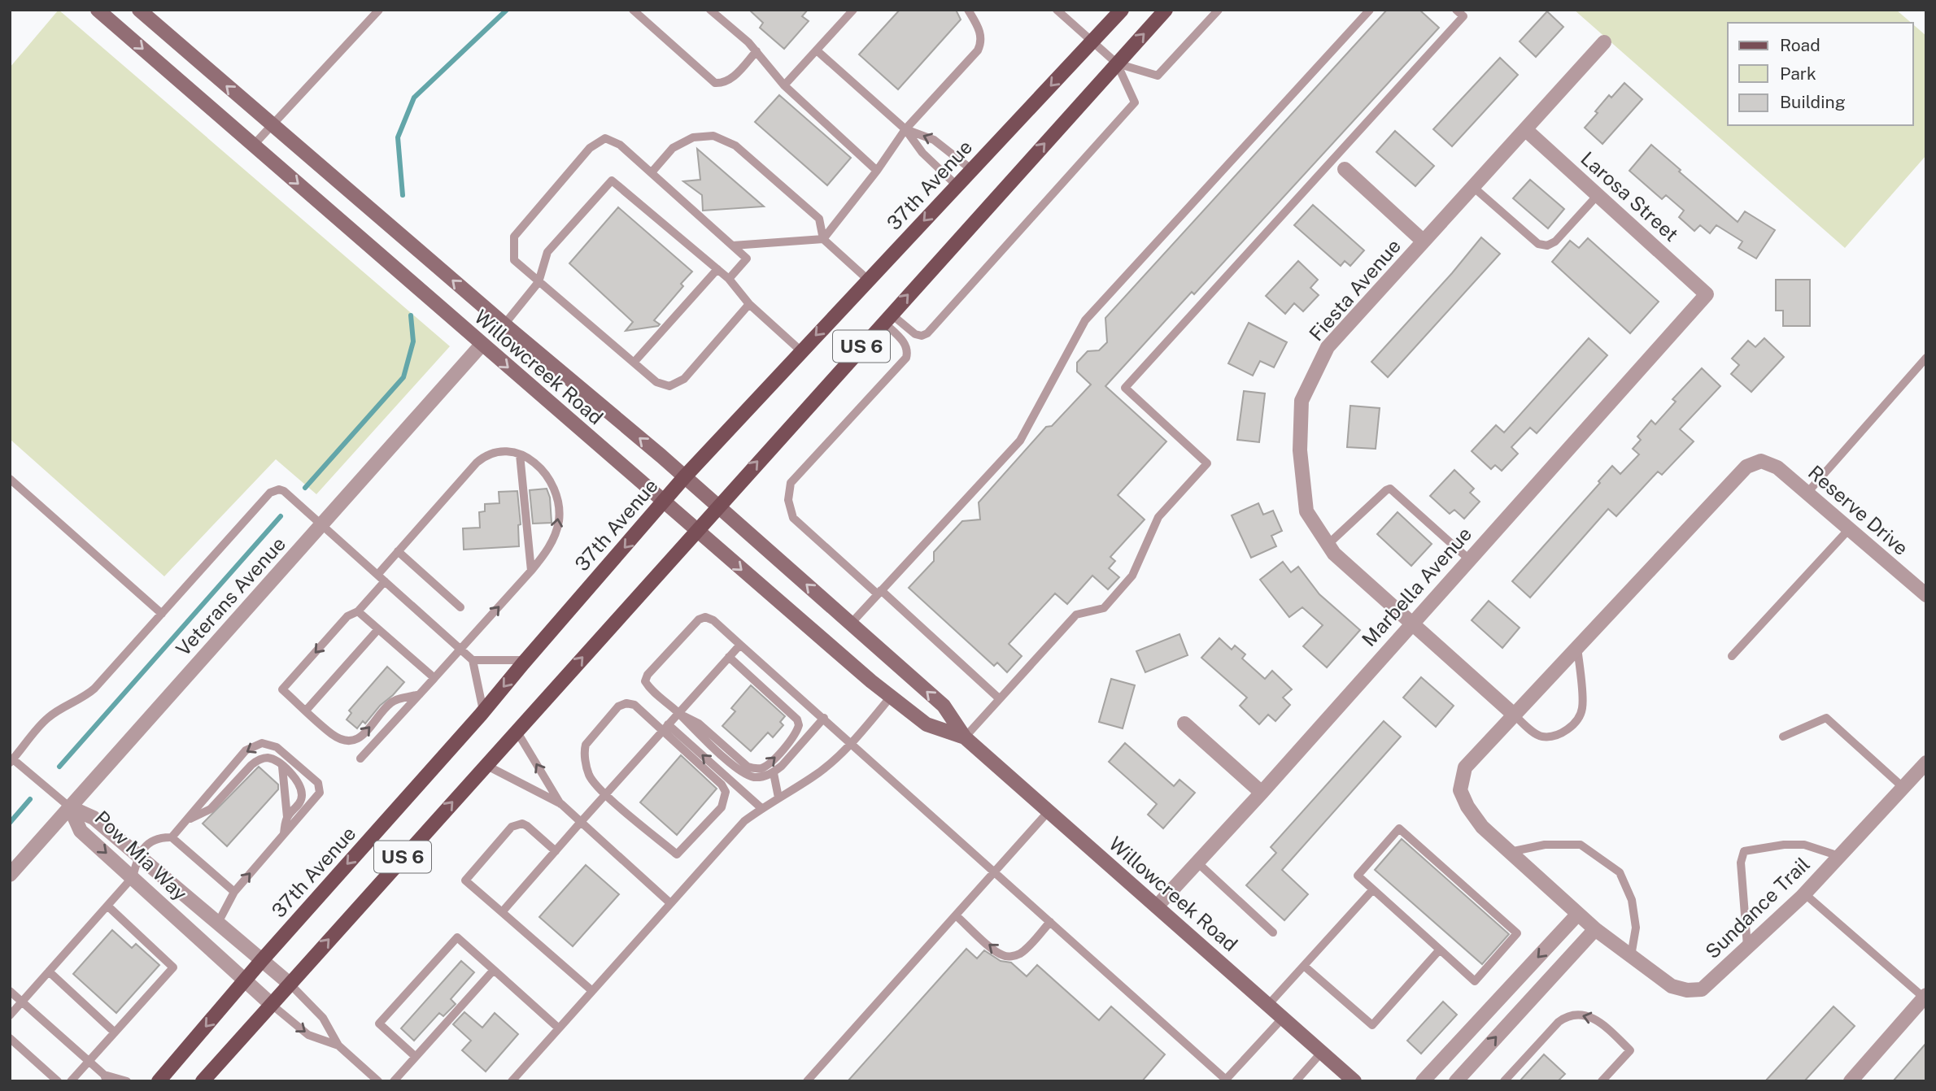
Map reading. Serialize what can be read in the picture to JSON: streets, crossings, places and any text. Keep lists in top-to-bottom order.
{
  "streets": {
    "main road": ["37th Avenue", "US 6"],
    "street": [
      "Larosa Street",
      "Fiesta Avenue",
      "Willowcreek Road",
      "Reserve Drive",
      "Marbella Avenue",
      "Veterans Avenue",
      "Pow Mia Way",
      "Sundance Trail"
    ]
  },
  "crossings": [
    ["37th Avenue", "Willowcreek Road"],
    ["37th Avenue", "Pow Mia Way"],
    ["Larosa Street", "Fiesta Avenue"],
    ["Larosa Street", "Marbella Avenue"],
    ["Fiesta Avenue", "Marbella Avenue"],
    ["US 6", "Willowcreek Road"],
    ["US 6", "Pow Mia Way"],
    ["Willowcreek Road", "Marbella Avenue"],
    ["Willowcreek Road", "Veterans Avenue"],
    ["Reserve Drive", "Sundance Trail"],
    ["Veterans Avenue", "Pow Mia Way"]
  ],
  "legend": ["Road", "Park", "Building"]
}
